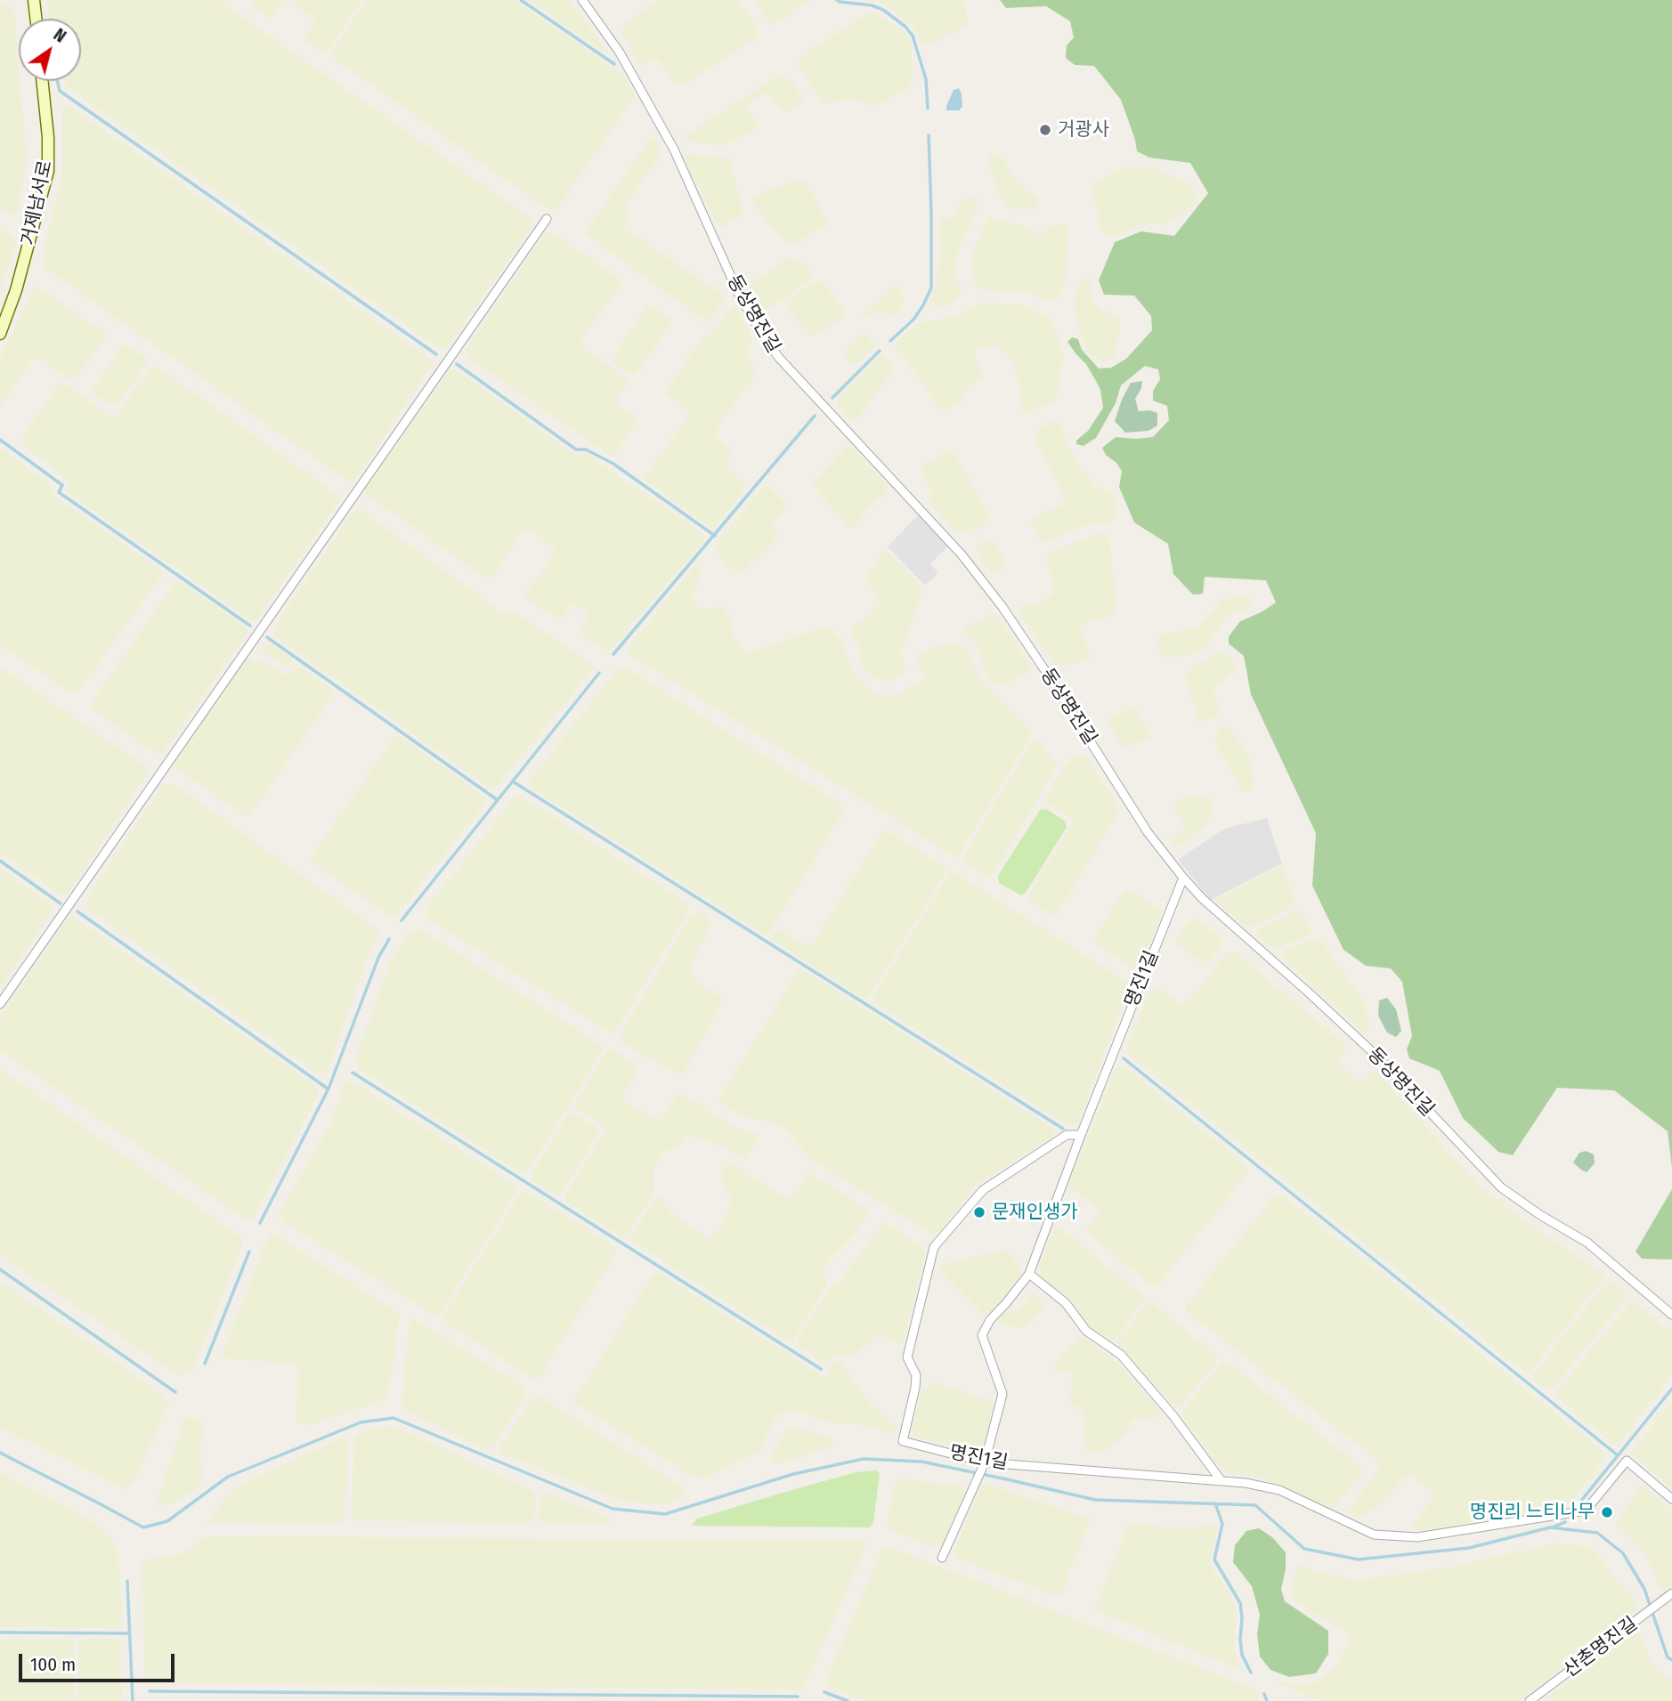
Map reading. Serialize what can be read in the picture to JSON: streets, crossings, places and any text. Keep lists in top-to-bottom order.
{
  "streets": {
    "main road": ["거제남서로"],
    "street": ["동상명진길", "명진1길", "산촌명진길"]
  },
  "crossings": [
    ["동상명진길", "명진1길"]
  ],
  "places": ["거광사", "문재인생가", "명진리 느티나무"],
  "scale_bar": "100 m",
  "north": "top right"
}
